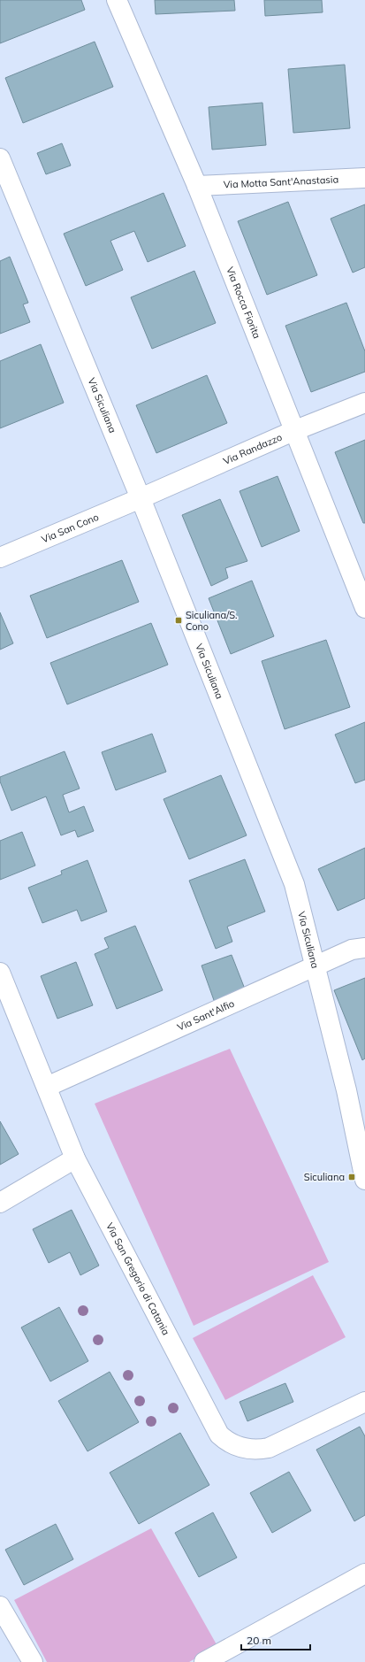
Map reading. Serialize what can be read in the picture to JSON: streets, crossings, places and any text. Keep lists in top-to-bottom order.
{
  "streets": {
    "street": [
      "Via Motta Sant'Anastasia",
      "Via Rocca Fiorita",
      "Via Siculiana",
      "Via Randazzo",
      "Via San Cono",
      "Via Sant'Alfio",
      "Via San Gregorio di Catania"
    ]
  },
  "crossings": [
    ["Via Motta Sant'Anastasia", "Via Rocca Fiorita"],
    ["Via Rocca Fiorita", "Via Randazzo"],
    ["Via Siculiana", "Via Randazzo"],
    ["Via Siculiana", "Via San Cono"],
    ["Via Siculiana", "Via Sant'Alfio"],
    ["Via Randazzo", "Via San Cono"],
    ["Via Sant'Alfio", "Via San Gregorio di Catania"]
  ],
  "places": {
    "transit": ["Siculiana/S. Cono", "Siculiana"]
  },
  "scale_bar": "20 m"
}
